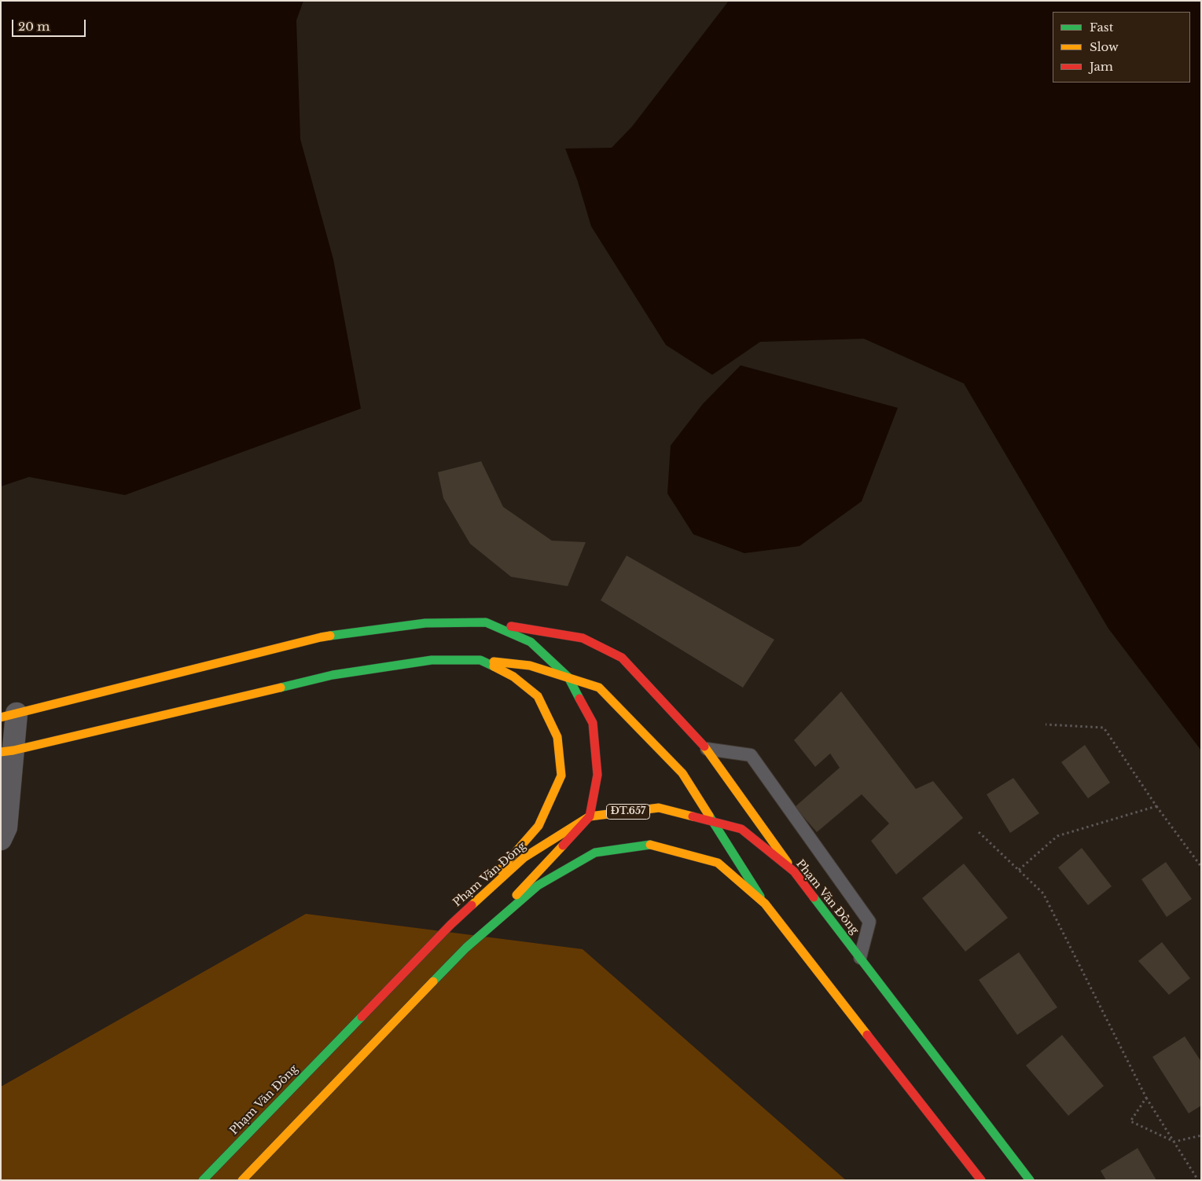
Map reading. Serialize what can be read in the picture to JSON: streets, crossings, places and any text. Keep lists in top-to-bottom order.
{
  "streets": {
    "street": ["ĐT.657", "Phạm Văn Đồng"]
  },
  "legend": ["Fast", "Slow", "Jam"],
  "scale_bar": "20 m"
}
